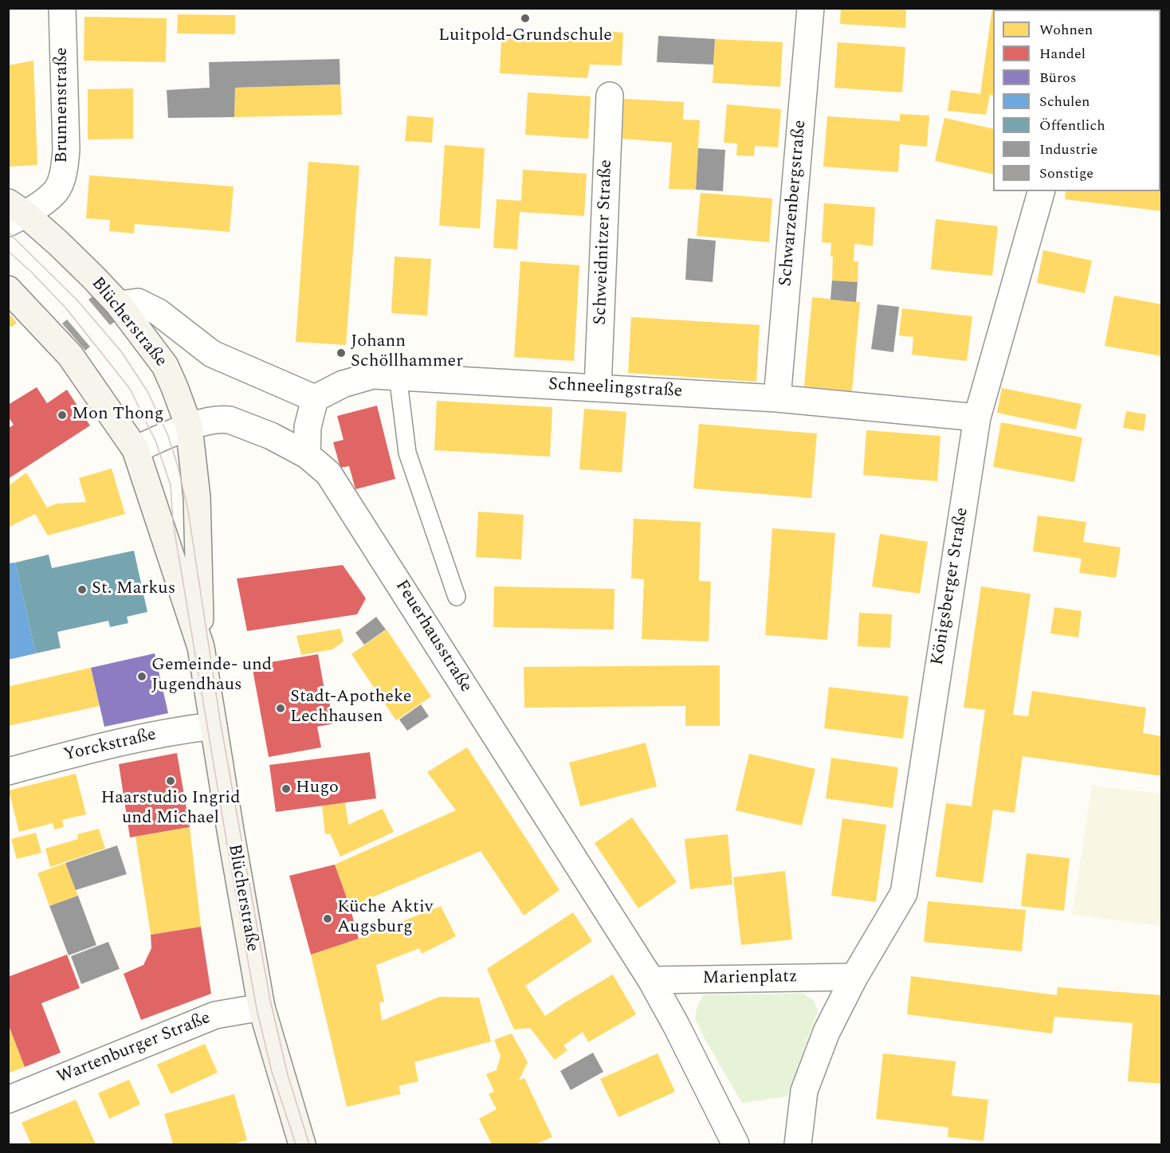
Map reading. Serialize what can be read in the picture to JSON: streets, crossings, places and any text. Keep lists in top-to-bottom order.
{
  "streets": {
    "street": [
      "Brunnenstraße",
      "Schwarzenbergstraße",
      "Schweidnitzer Straße",
      "Blücherstraße",
      "Schneelingstraße",
      "Königsberger Straße",
      "Feuerhausstraße",
      "Yorckstraße",
      "Marienplatz",
      "Wartenburger Straße"
    ]
  },
  "crossings": [
    ["Brunnenstraße", "Blücherstraße"],
    ["Schwarzenbergstraße", "Schneelingstraße"],
    ["Schweidnitzer Straße", "Schneelingstraße"],
    ["Blücherstraße", "Feuerhausstraße"],
    ["Blücherstraße", "Yorckstraße"],
    ["Blücherstraße", "Wartenburger Straße"],
    ["Schneelingstraße", "Königsberger Straße"],
    ["Königsberger Straße", "Marienplatz"],
    ["Feuerhausstraße", "Marienplatz"]
  ],
  "places": [
    "Luitpold-Grundschule",
    "Johann Schöllhammer",
    "Mon Thong",
    "St. Markus",
    "Gemeinde- und Jugendhaus",
    "Stadt-Apotheke Lechhausen",
    "Haarstudio Ingrid und Michael",
    "Hugo",
    "Küche Aktiv Augsburg"
  ],
  "legend": [
    "Wohnen",
    "Handel",
    "Büros",
    "Schulen",
    "Öffentlich",
    "Industrie",
    "Sonstige"
  ]
}
